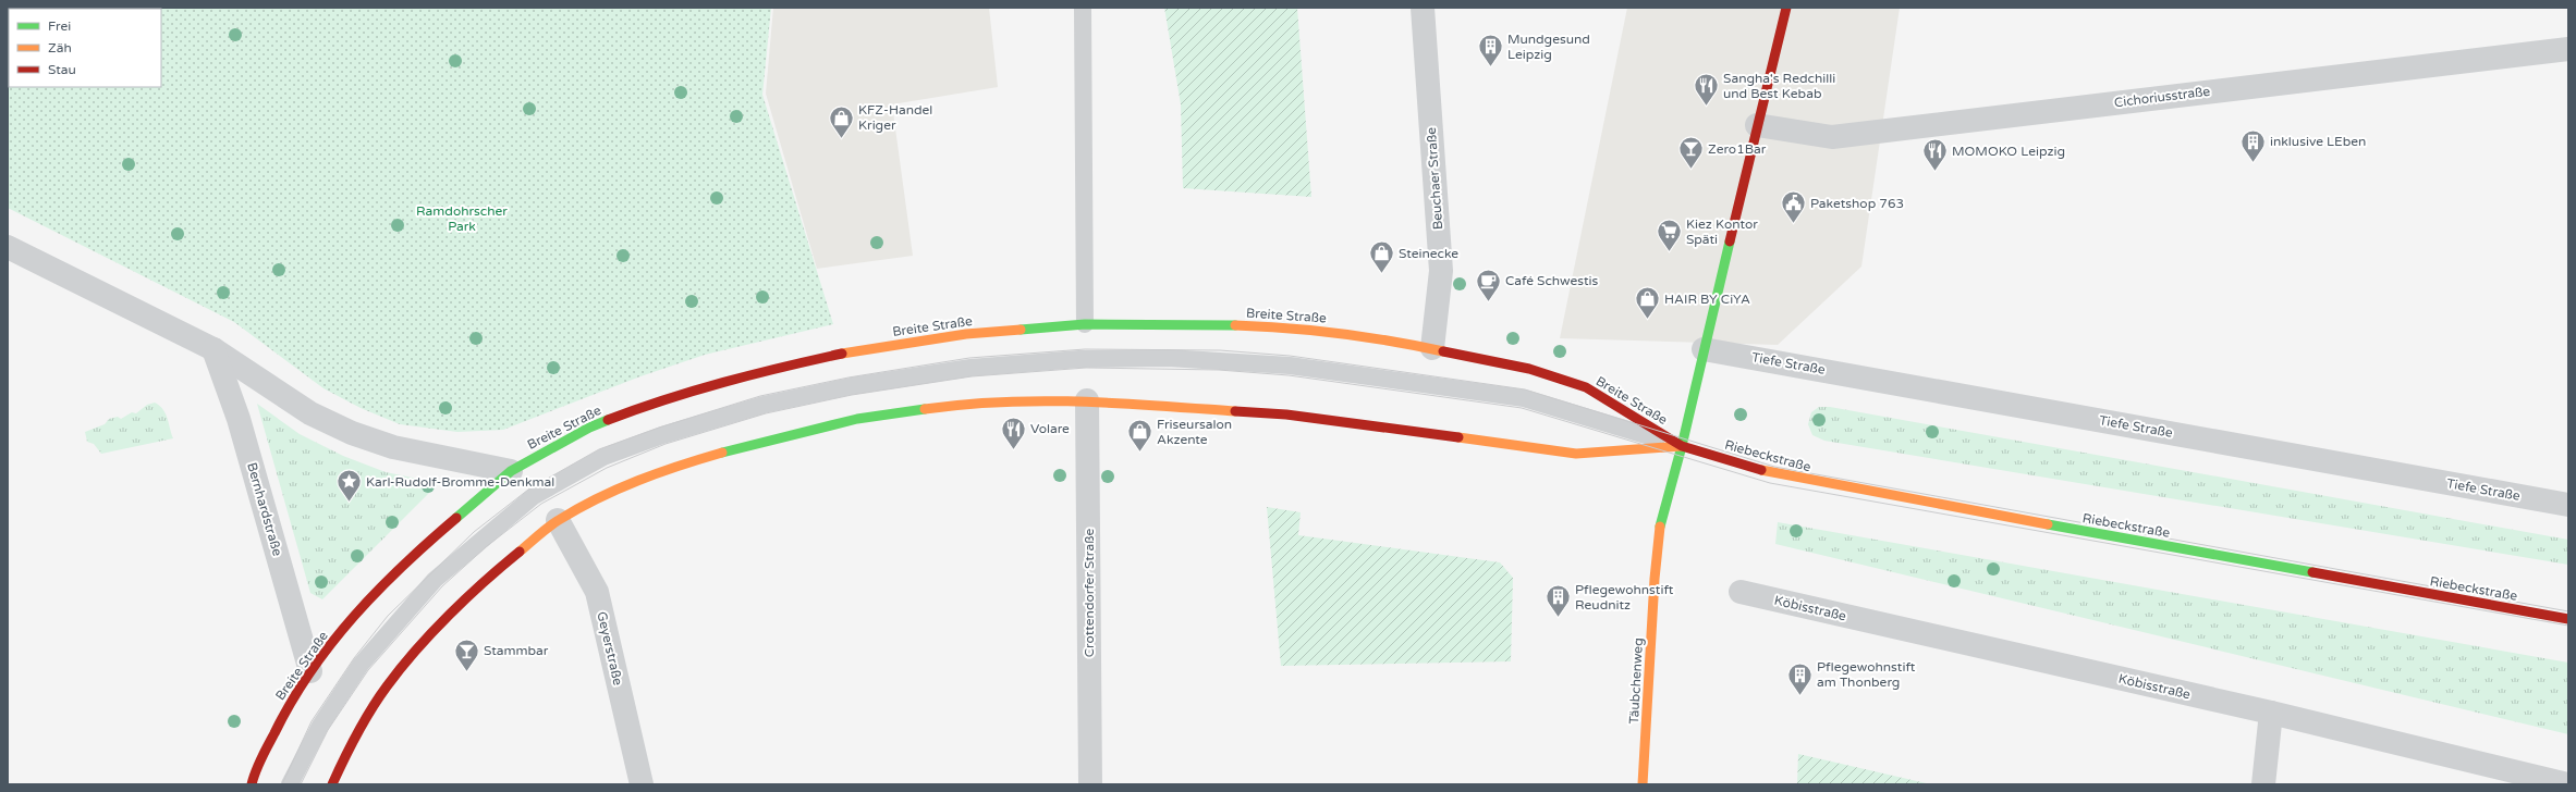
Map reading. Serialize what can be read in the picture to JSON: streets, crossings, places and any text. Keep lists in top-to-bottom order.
{
  "streets": {
    "main road": ["Breite Straße", "Riebeckstraße", "Täubchenweg"],
    "street": [
      "Cichoriusstraße",
      "Beuchaer Straße",
      "Tiefe Straße",
      "Bernhardstraße",
      "Crottendorfer Straße",
      "Köbisstraße",
      "Geyerstraße"
    ]
  },
  "crossings": [
    ["Cichoriusstraße", "Täubchenweg"],
    ["Beuchaer Straße", "Breite Straße"],
    ["Breite Straße", "Riebeckstraße"],
    ["Breite Straße", "Bernhardstraße"],
    ["Breite Straße", "Crottendorfer Straße"],
    ["Breite Straße", "Geyerstraße"],
    ["Breite Straße", "Täubchenweg"],
    ["Tiefe Straße", "Täubchenweg"],
    ["Riebeckstraße", "Täubchenweg"]
  ],
  "parks": ["Ramdohrscher Park"],
  "places": {
    "building": [
      "Mundgesund Leipzig",
      "inklusive LEben",
      "Pflegewohnstift Reudnitz",
      "Pflegewohnstift am Thonberg"
    ],
    "restaurant": ["Sangha's Redchilli und Best Kebab", "MOMOKO Leipzig", "Volare"],
    "shop": [
      "KFZ-Handel Kriger",
      "Steinecke",
      "HAIR BY CiYA",
      "Friseursalon Akzente"
    ],
    "bar": ["Zero1Bar", "Stammbar"],
    "public building": ["Paketshop 763"],
    "supermarket": ["Kiez Kontor Späti"],
    "cafe": ["Café Schwestis"],
    "place": ["Karl-Rudolf-Bromme-Denkmal"]
  },
  "legend": ["Frei", "Zäh", "Stau"]
}
